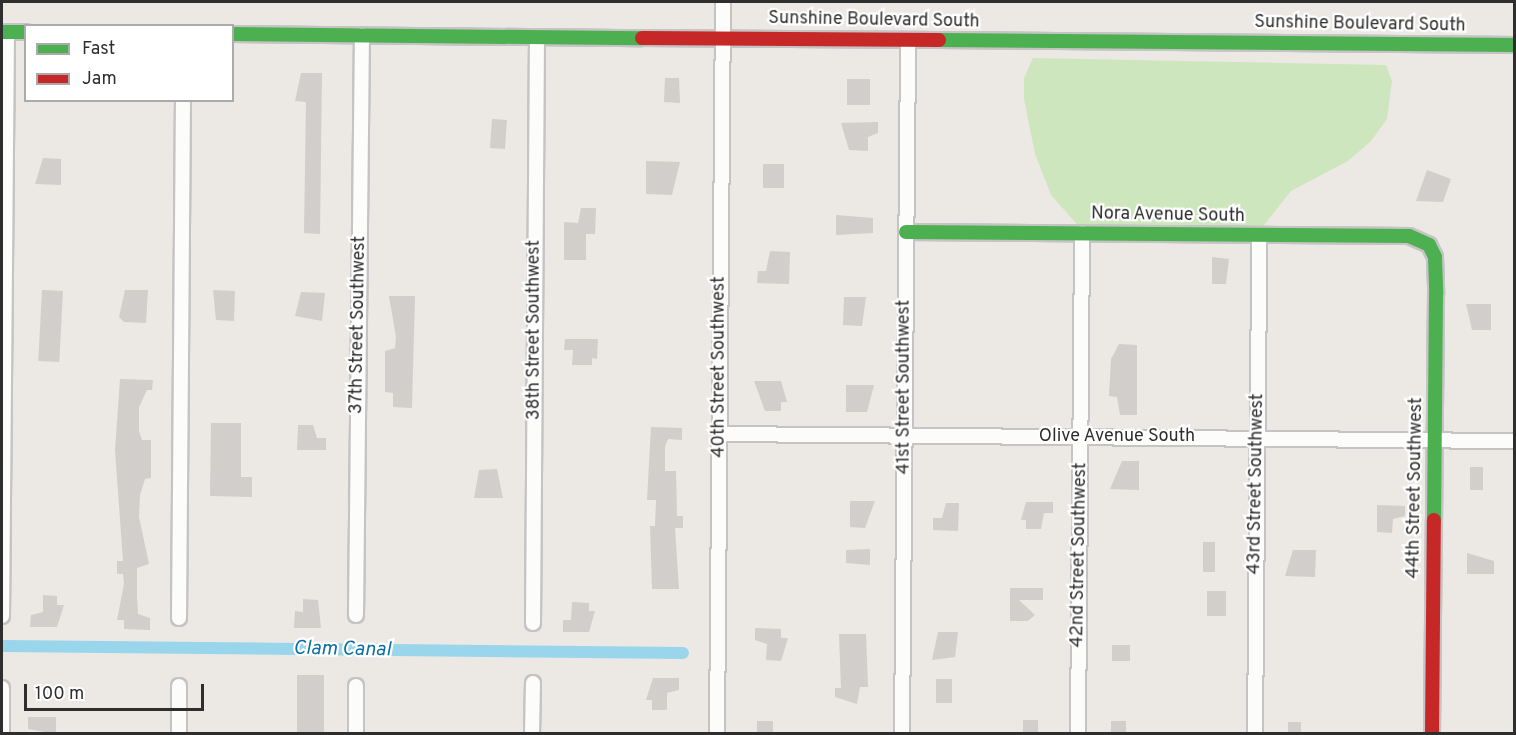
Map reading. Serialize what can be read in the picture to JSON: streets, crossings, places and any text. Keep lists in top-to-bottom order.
{
  "streets": {
    "street": [
      "Sunshine Boulevard South",
      "Nora Avenue South",
      "37th Street Southwest",
      "38th Street Southwest",
      "40th Street Southwest",
      "41st Street Southwest",
      "Olive Avenue South",
      "43rd Street Southwest",
      "44th Street Southwest",
      "42nd Street Southwest"
    ]
  },
  "crossings": [
    ["Sunshine Boulevard South", "37th Street Southwest"],
    ["Sunshine Boulevard South", "38th Street Southwest"],
    ["Sunshine Boulevard South", "40th Street Southwest"],
    ["Sunshine Boulevard South", "41st Street Southwest"],
    ["Nora Avenue South", "41st Street Southwest"],
    ["Nora Avenue South", "43rd Street Southwest"],
    ["Nora Avenue South", "44th Street Southwest"],
    ["Nora Avenue South", "42nd Street Southwest"],
    ["40th Street Southwest", "Olive Avenue South"],
    ["41st Street Southwest", "Olive Avenue South"],
    ["Olive Avenue South", "43rd Street Southwest"],
    ["Olive Avenue South", "44th Street Southwest"],
    ["Olive Avenue South", "42nd Street Southwest"]
  ],
  "water": ["Clam Canal"],
  "legend": ["Fast", "Jam"],
  "scale_bar": "100 m"
}
